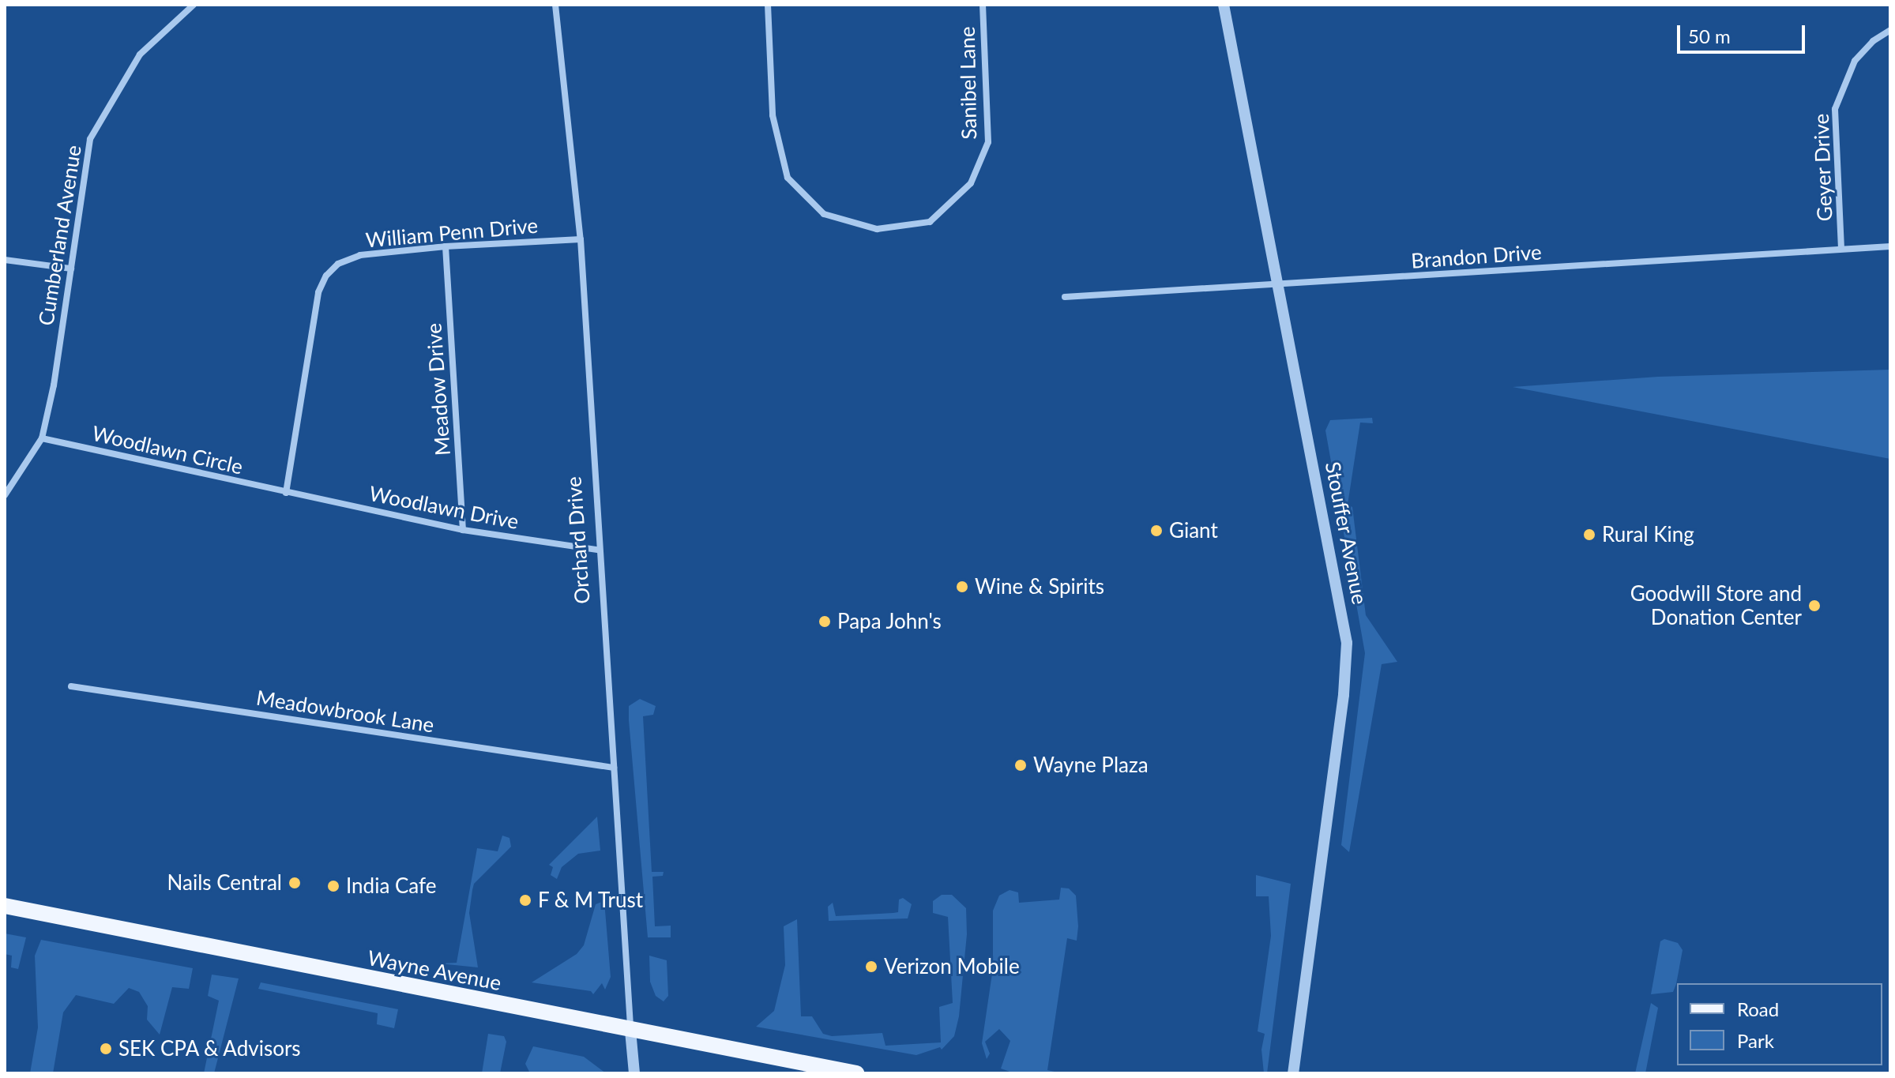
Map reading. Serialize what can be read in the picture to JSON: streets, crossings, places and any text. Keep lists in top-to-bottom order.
{
  "streets": {
    "main road": ["Wayne Avenue"],
    "street": [
      "Sanibel Lane",
      "Geyer Drive",
      "William Penn Drive",
      "Cumberland Avenue",
      "Brandon Drive",
      "Meadow Drive",
      "Woodlawn Circle",
      "Woodlawn Drive",
      "Stouffer Avenue",
      "Orchard Drive",
      "Meadowbrook Lane"
    ]
  },
  "crossings": [
    ["Geyer Drive", "Brandon Drive"],
    ["William Penn Drive", "Meadow Drive"],
    ["William Penn Drive", "Woodlawn Circle"],
    ["William Penn Drive", "Woodlawn Drive"],
    ["William Penn Drive", "Orchard Drive"],
    ["Cumberland Avenue", "Woodlawn Circle"],
    ["Brandon Drive", "Stouffer Avenue"],
    ["Meadow Drive", "Woodlawn Drive"],
    ["Woodlawn Circle", "Woodlawn Drive"],
    ["Woodlawn Drive", "Orchard Drive"],
    ["Orchard Drive", "Meadowbrook Lane"],
    ["Orchard Drive", "Wayne Avenue"]
  ],
  "places": [
    "Giant",
    "Rural King",
    "Wine & Spirits",
    "Goodwill Store and Donation Center",
    "Papa John's",
    "Wayne Plaza",
    "Nails Central",
    "India Cafe",
    "F & M Trust",
    "Verizon Mobile",
    "SEK CPA & Advisors"
  ],
  "legend": ["Road", "Park"],
  "scale_bar": "50 m"
}
